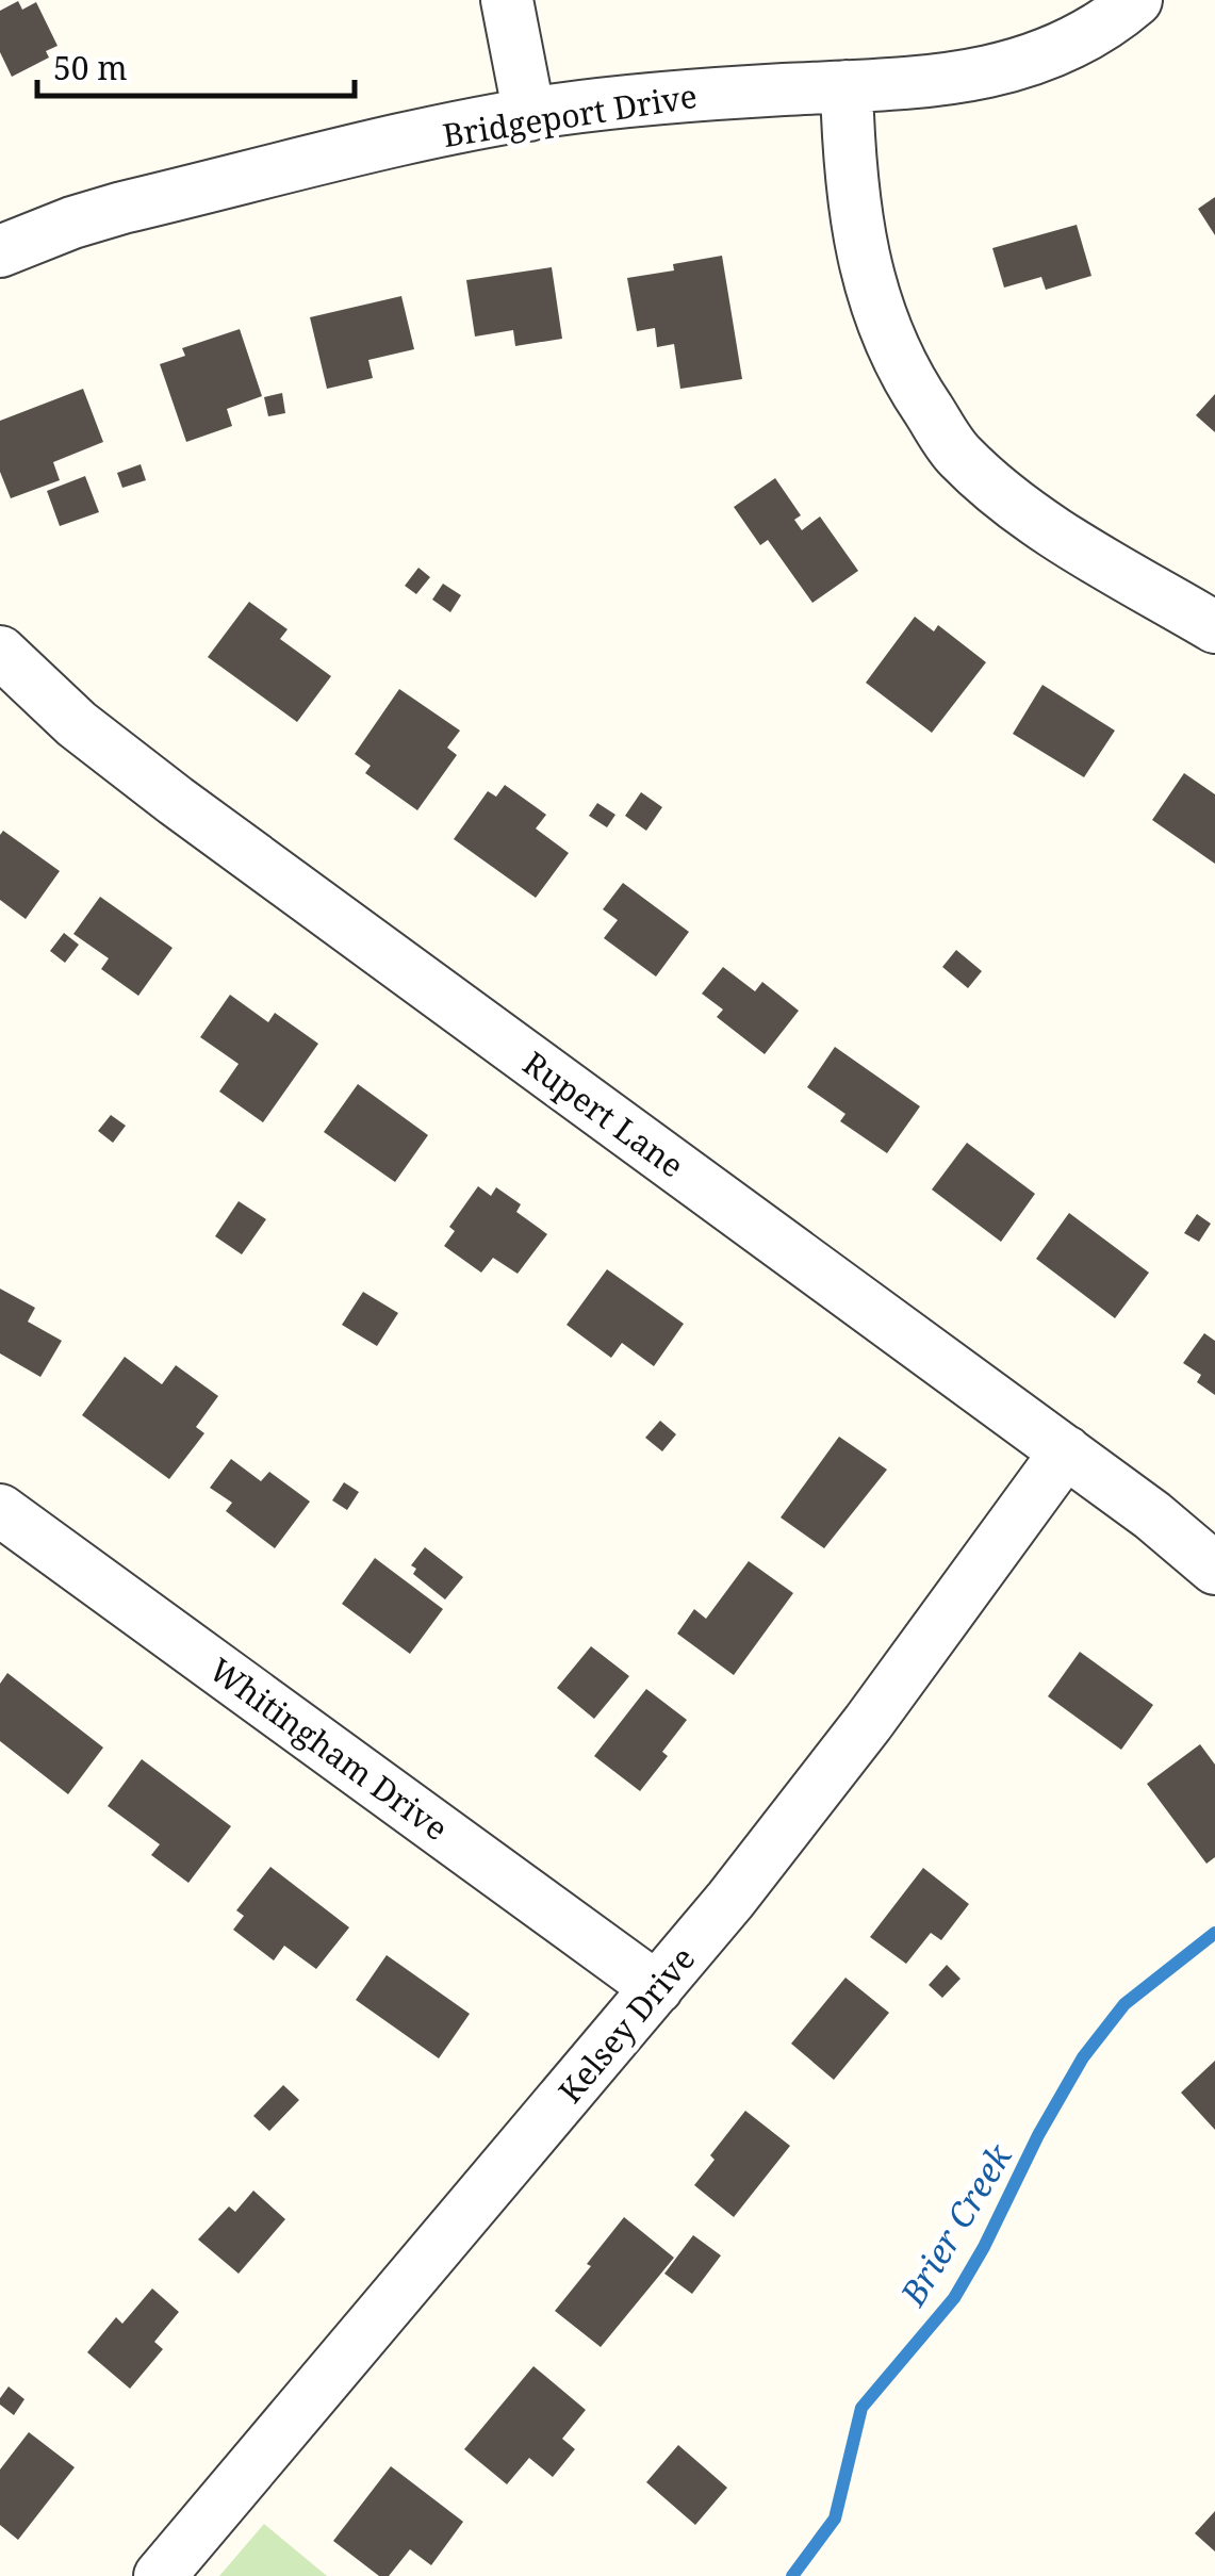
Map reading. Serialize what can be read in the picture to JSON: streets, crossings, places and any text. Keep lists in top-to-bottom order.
{
  "streets": {
    "street": [
      "Bridgeport Drive",
      "Rupert Lane",
      "Whitingham Drive",
      "Kelsey Drive"
    ]
  },
  "crossings": [
    ["Rupert Lane", "Kelsey Drive"],
    ["Whitingham Drive", "Kelsey Drive"]
  ],
  "water": ["Brier Creek"],
  "scale_bar": "50 m"
}
